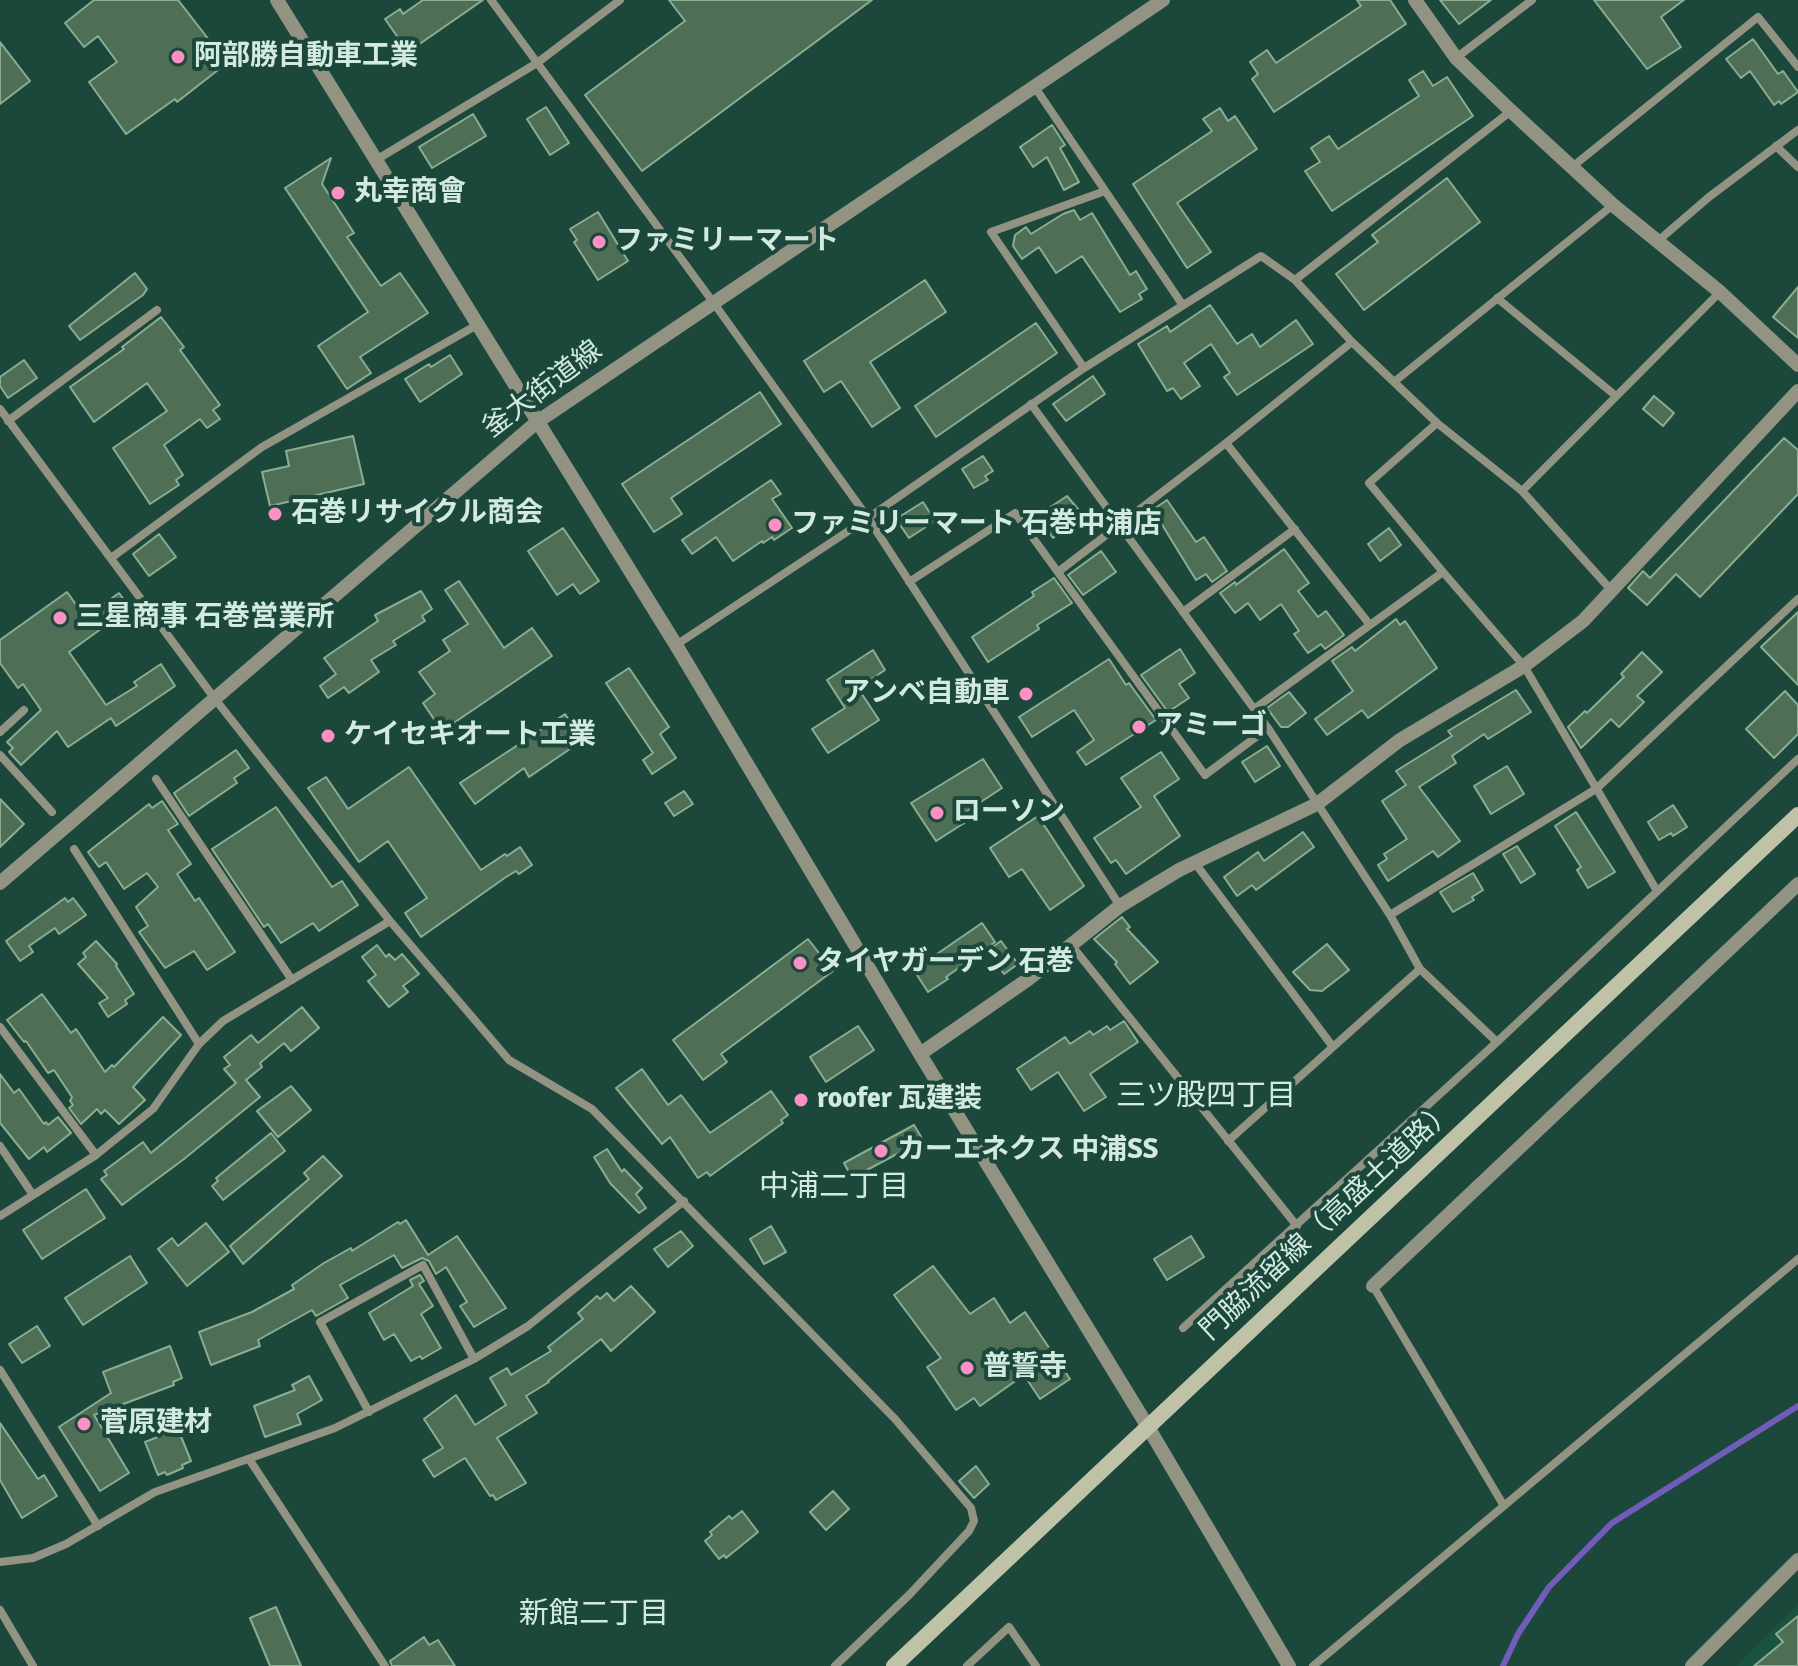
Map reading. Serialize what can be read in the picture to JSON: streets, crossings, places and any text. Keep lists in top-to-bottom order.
{
  "streets": {
    "main road": ["門脇流留線（高盛土道路）"],
    "street": ["釜大街道線"]
  },
  "districts": ["三ツ股四丁目", "中浦二丁目", "新館二丁目"],
  "places": [
    "阿部勝自動車工業",
    "丸幸商會",
    "ファミリーマート",
    "石巻リサイクル商会",
    "ファミリーマート 石巻中浦店",
    "三星商事 石巻営業所",
    "アンベ自動車",
    "アミーゴ",
    "ケイセキオート工業",
    "ローソン",
    "タイヤガーデン 石巻",
    "roofer 瓦建装",
    "カーエネクス 中浦SS",
    "普誓寺",
    "菅原建材"
  ]
}
